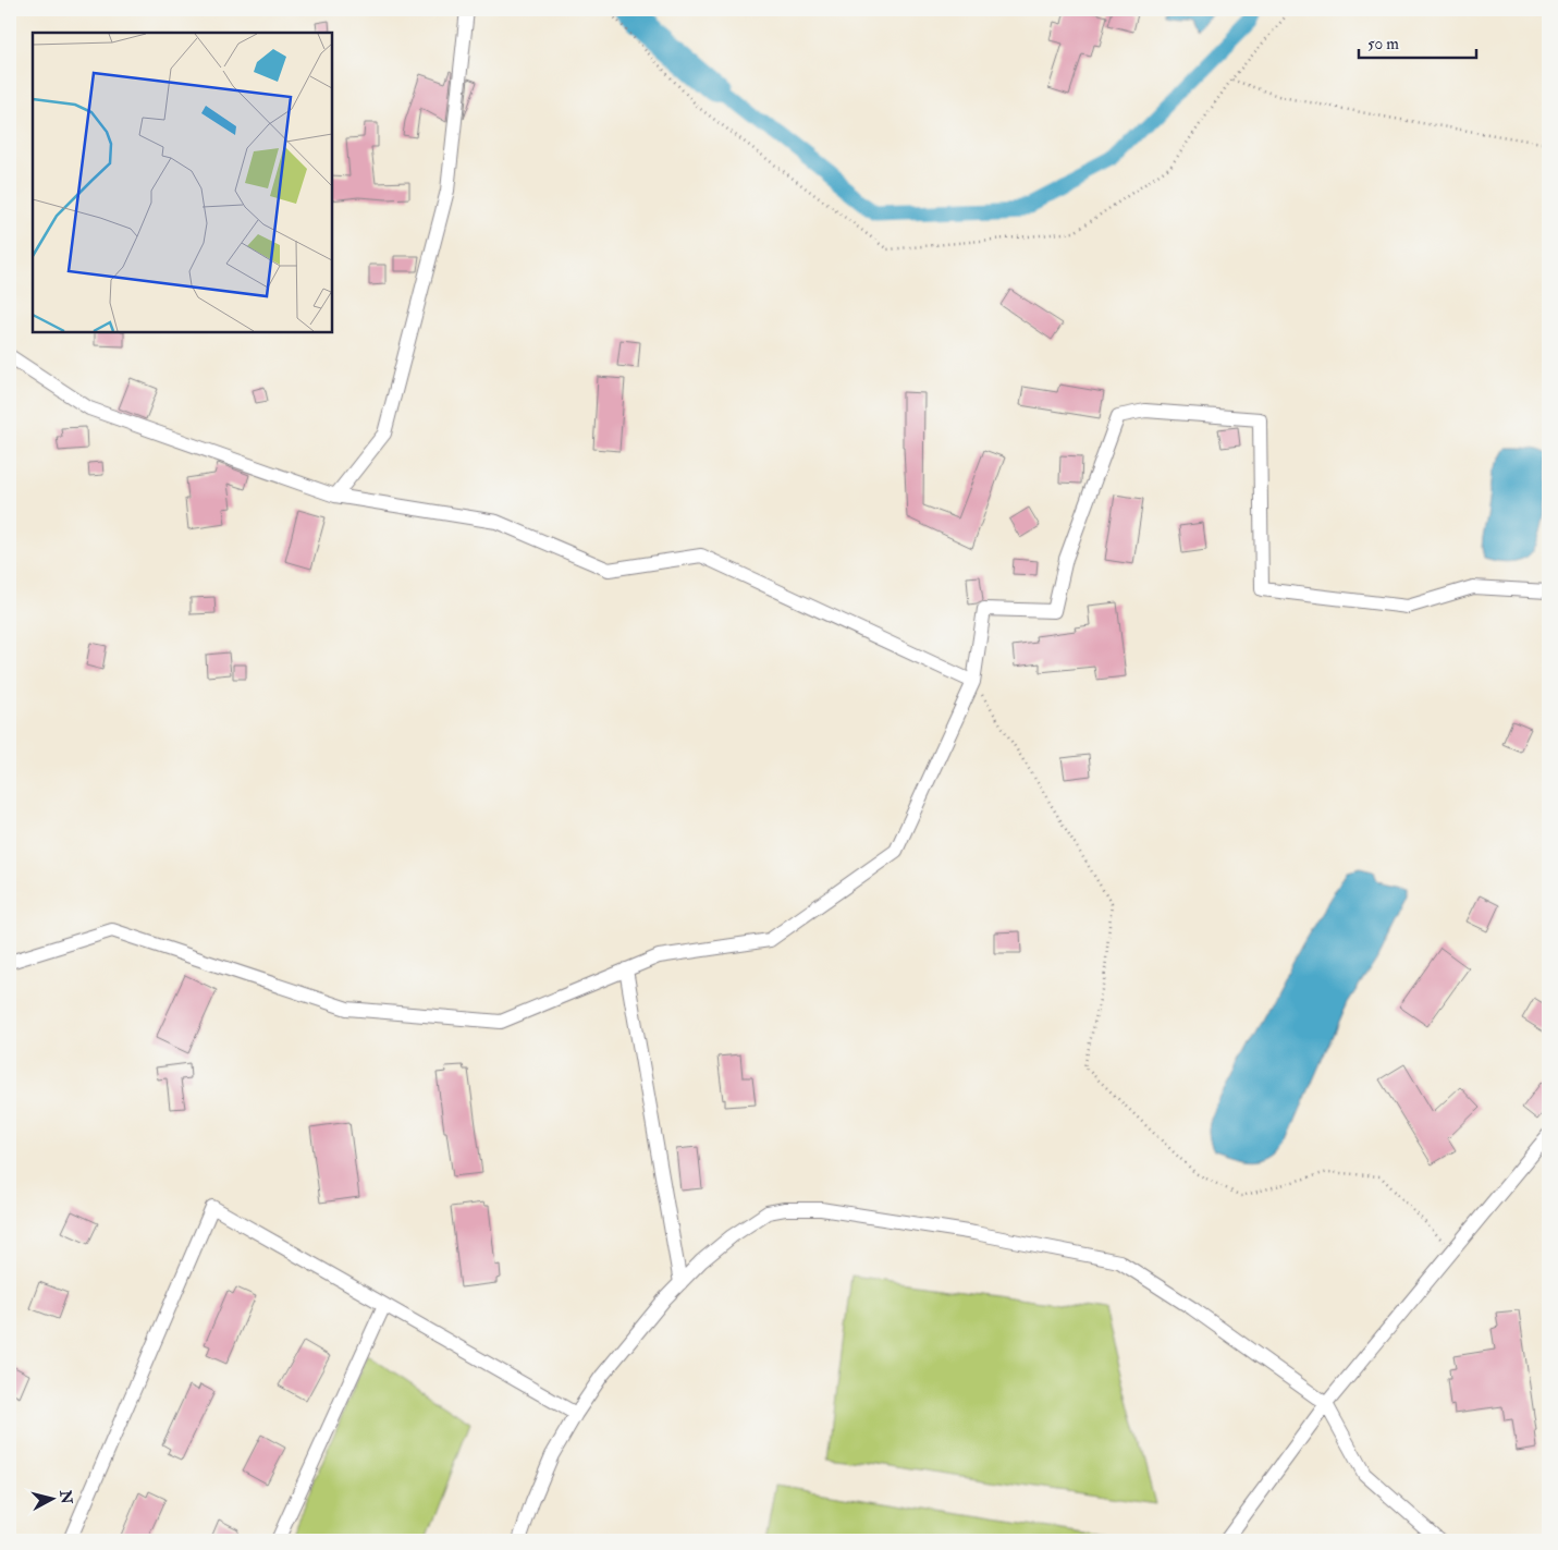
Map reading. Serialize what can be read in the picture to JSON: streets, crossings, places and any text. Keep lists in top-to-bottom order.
{
  "scale_bar": "50 m",
  "north": "right"
}
